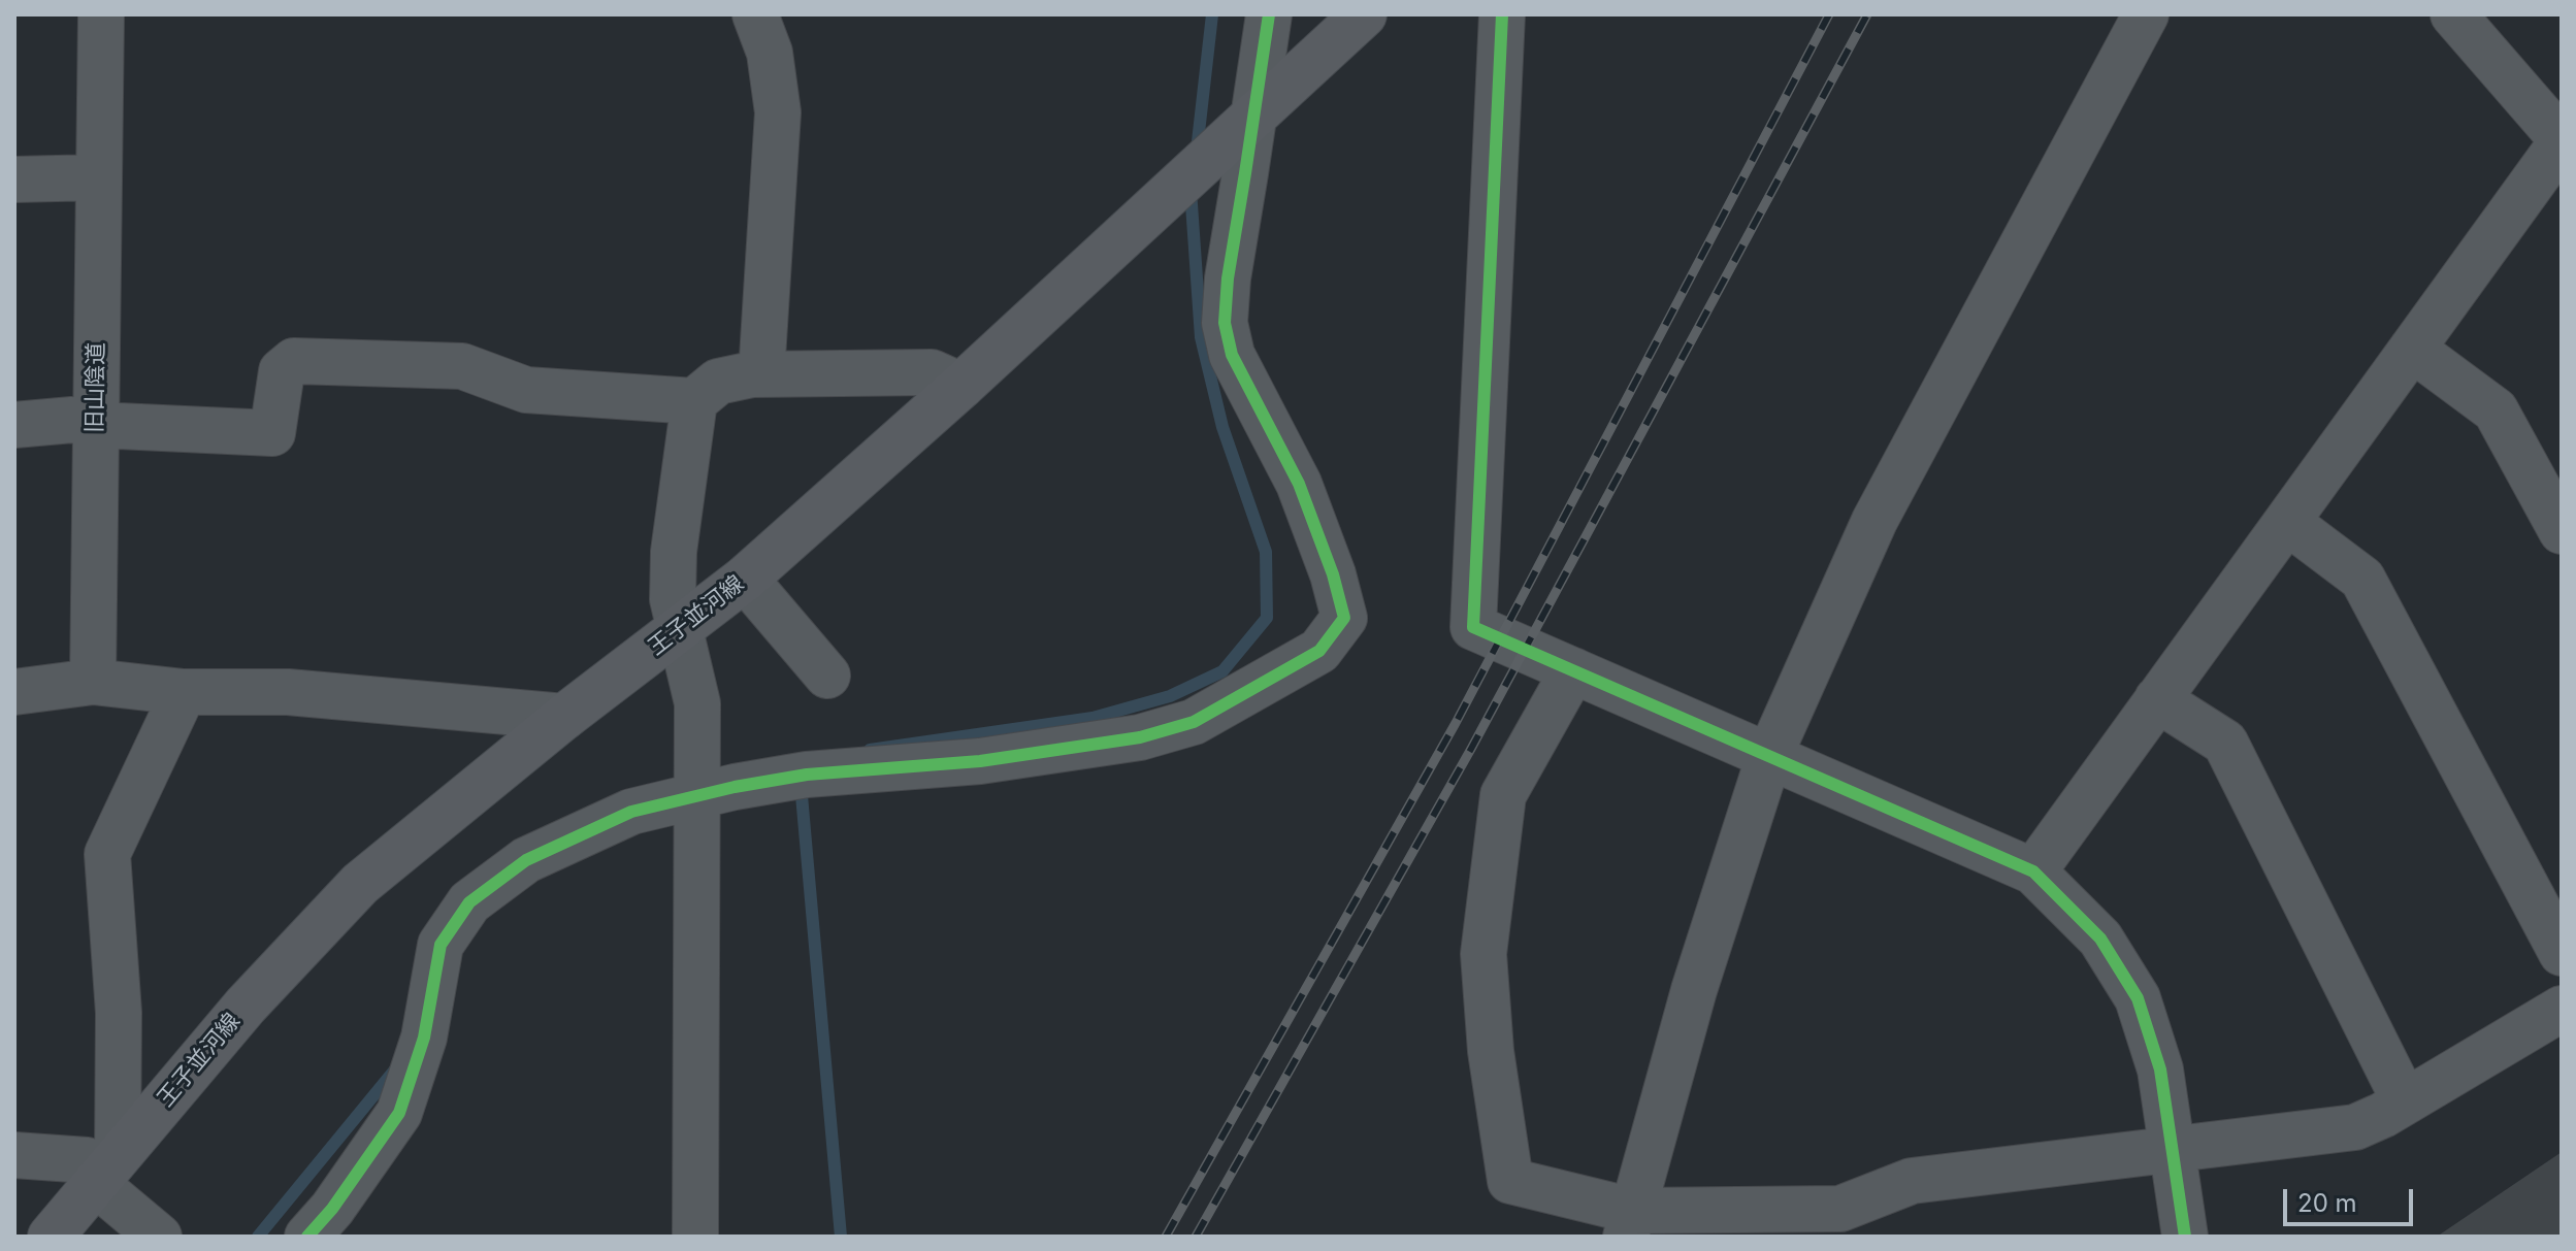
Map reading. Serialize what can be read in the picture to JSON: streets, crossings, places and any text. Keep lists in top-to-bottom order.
{
  "streets": {
    "main road": ["王子並河線"],
    "street": ["旧山陰道"]
  },
  "scale_bar": "20 m"
}
